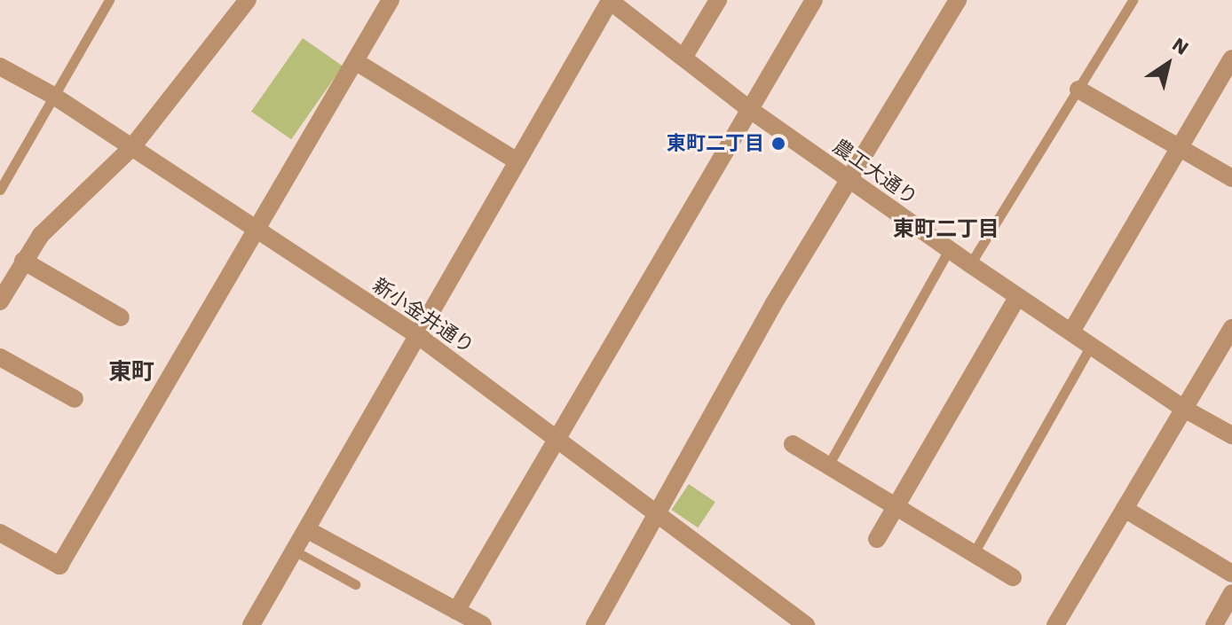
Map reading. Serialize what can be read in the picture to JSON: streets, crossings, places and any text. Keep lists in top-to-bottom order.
{
  "streets": {
    "street": ["農工大通り", "新小金井通り"]
  },
  "districts": ["東町二丁目", "東町"],
  "places": ["東町二丁目"],
  "north": "top right"
}
